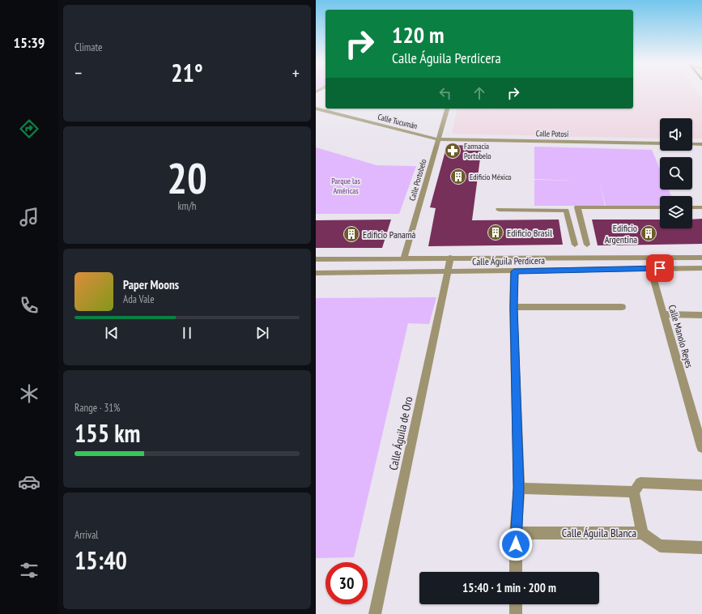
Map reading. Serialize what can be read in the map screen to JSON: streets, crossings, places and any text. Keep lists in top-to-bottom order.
{
  "streets": {
    "street": [
      "Calle Tucumán",
      "Calle Potosí",
      "Calle Portobelo",
      "Calle Águila Perdicera",
      "Calle Manolo Reyes",
      "Calle Águila de Oro",
      "Calle Águila Blanca"
    ]
  },
  "crossings": [
    ["Calle Tucumán", "Calle Potosí"],
    ["Calle Tucumán", "Calle Portobelo"],
    ["Calle Potosí", "Calle Portobelo"],
    ["Calle Portobelo", "Calle Águila Perdicera"],
    ["Calle Águila Perdicera", "Calle Manolo Reyes"],
    ["Calle Águila Perdicera", "Calle Águila de Oro"]
  ],
  "parks": ["Parque las Américas"],
  "places": {
    "pharmacy": ["Farmacia Portobelo"],
    "building": [
      "Edificio México",
      "Edificio Brasil",
      "Edificio Argentina",
      "Edificio Panamá"
    ]
  },
  "page": {
    "tabs": "15:39",
    "tile": [
      "Climate",
      ["20", "km/h"],
      ["Range · 31%", "155 km"],
      ["Arrival", "15:40"]
    ],
    "turn": ["120 m", "Calle Águila Perdicera"],
    "heat": ["−", "21°", "+"],
    "song": ["Paper Moons", "Ada Vale"],
    "limit": "30",
    "trip": "15:40 · 1 min · 200 m"
  }
}
